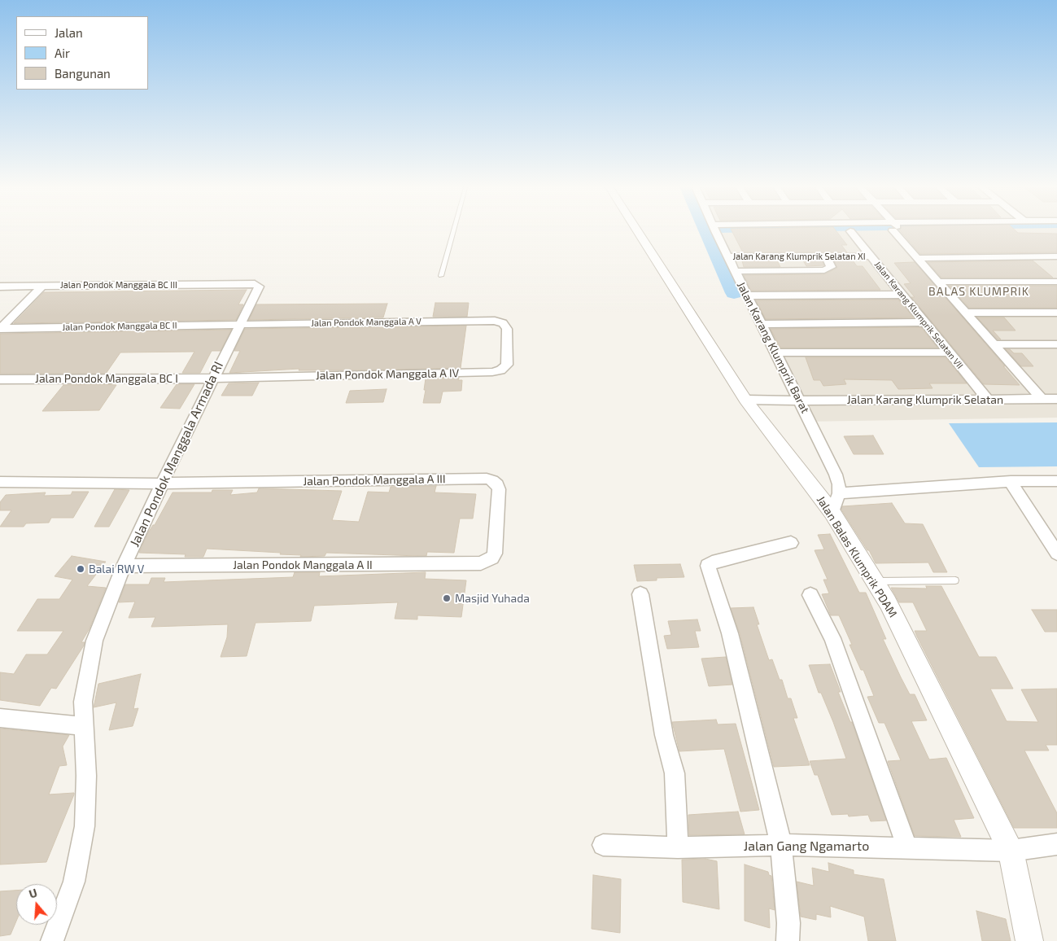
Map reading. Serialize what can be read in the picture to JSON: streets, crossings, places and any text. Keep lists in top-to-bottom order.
{
  "streets": {
    "street": [
      "Jalan Karang Klumprik Selatan XI",
      "Jalan Pondok Manggala BC III",
      "Jalan Karang Klumprik Selatan VII",
      "Jalan Pondok Manggala A V",
      "Jalan Pondok Manggala BC II",
      "Jalan Karang Klumprik Barat",
      "Jalan Pondok Manggala A IV",
      "Jalan Pondok Manggala BC I",
      "Jalan Karang Klumprik Selatan",
      "Jalan Pondok Manggala Armada RI",
      "Jalan Pondok Manggala A III",
      "Jalan Balas Klumprik PDAM",
      "Jalan Pondok Manggala A II",
      "Jalan Gang Ngamarto"
    ]
  },
  "crossings": [
    ["Jalan Karang Klumprik Selatan XI", "Jalan Karang Klumprik Selatan VII"],
    ["Jalan Karang Klumprik Selatan XI", "Jalan Karang Klumprik Barat"],
    ["Jalan Pondok Manggala BC III", "Jalan Pondok Manggala Armada RI"],
    ["Jalan Karang Klumprik Selatan VII", "Jalan Karang Klumprik Selatan"],
    ["Jalan Pondok Manggala A V", "Jalan Pondok Manggala BC II"],
    ["Jalan Pondok Manggala A V", "Jalan Pondok Manggala A IV"],
    ["Jalan Pondok Manggala A V", "Jalan Pondok Manggala Armada RI"],
    ["Jalan Pondok Manggala BC II", "Jalan Pondok Manggala Armada RI"],
    ["Jalan Karang Klumprik Barat", "Jalan Karang Klumprik Selatan"],
    ["Jalan Karang Klumprik Barat", "Jalan Balas Klumprik PDAM"],
    ["Jalan Pondok Manggala A IV", "Jalan Pondok Manggala BC I"],
    ["Jalan Pondok Manggala A IV", "Jalan Pondok Manggala Armada RI"],
    ["Jalan Pondok Manggala BC I", "Jalan Pondok Manggala Armada RI"],
    ["Jalan Karang Klumprik Selatan", "Jalan Balas Klumprik PDAM"],
    ["Jalan Pondok Manggala Armada RI", "Jalan Pondok Manggala A III"],
    ["Jalan Pondok Manggala Armada RI", "Jalan Pondok Manggala A II"],
    ["Jalan Pondok Manggala A III", "Jalan Pondok Manggala A II"],
    ["Jalan Balas Klumprik PDAM", "Jalan Gang Ngamarto"]
  ],
  "districts": ["BALAS KLUMPRIK"],
  "places": ["Balai RW V", "Masjid Yuhada"],
  "legend": ["Jalan", "Air", "Bangunan"],
  "north": "top"
}
